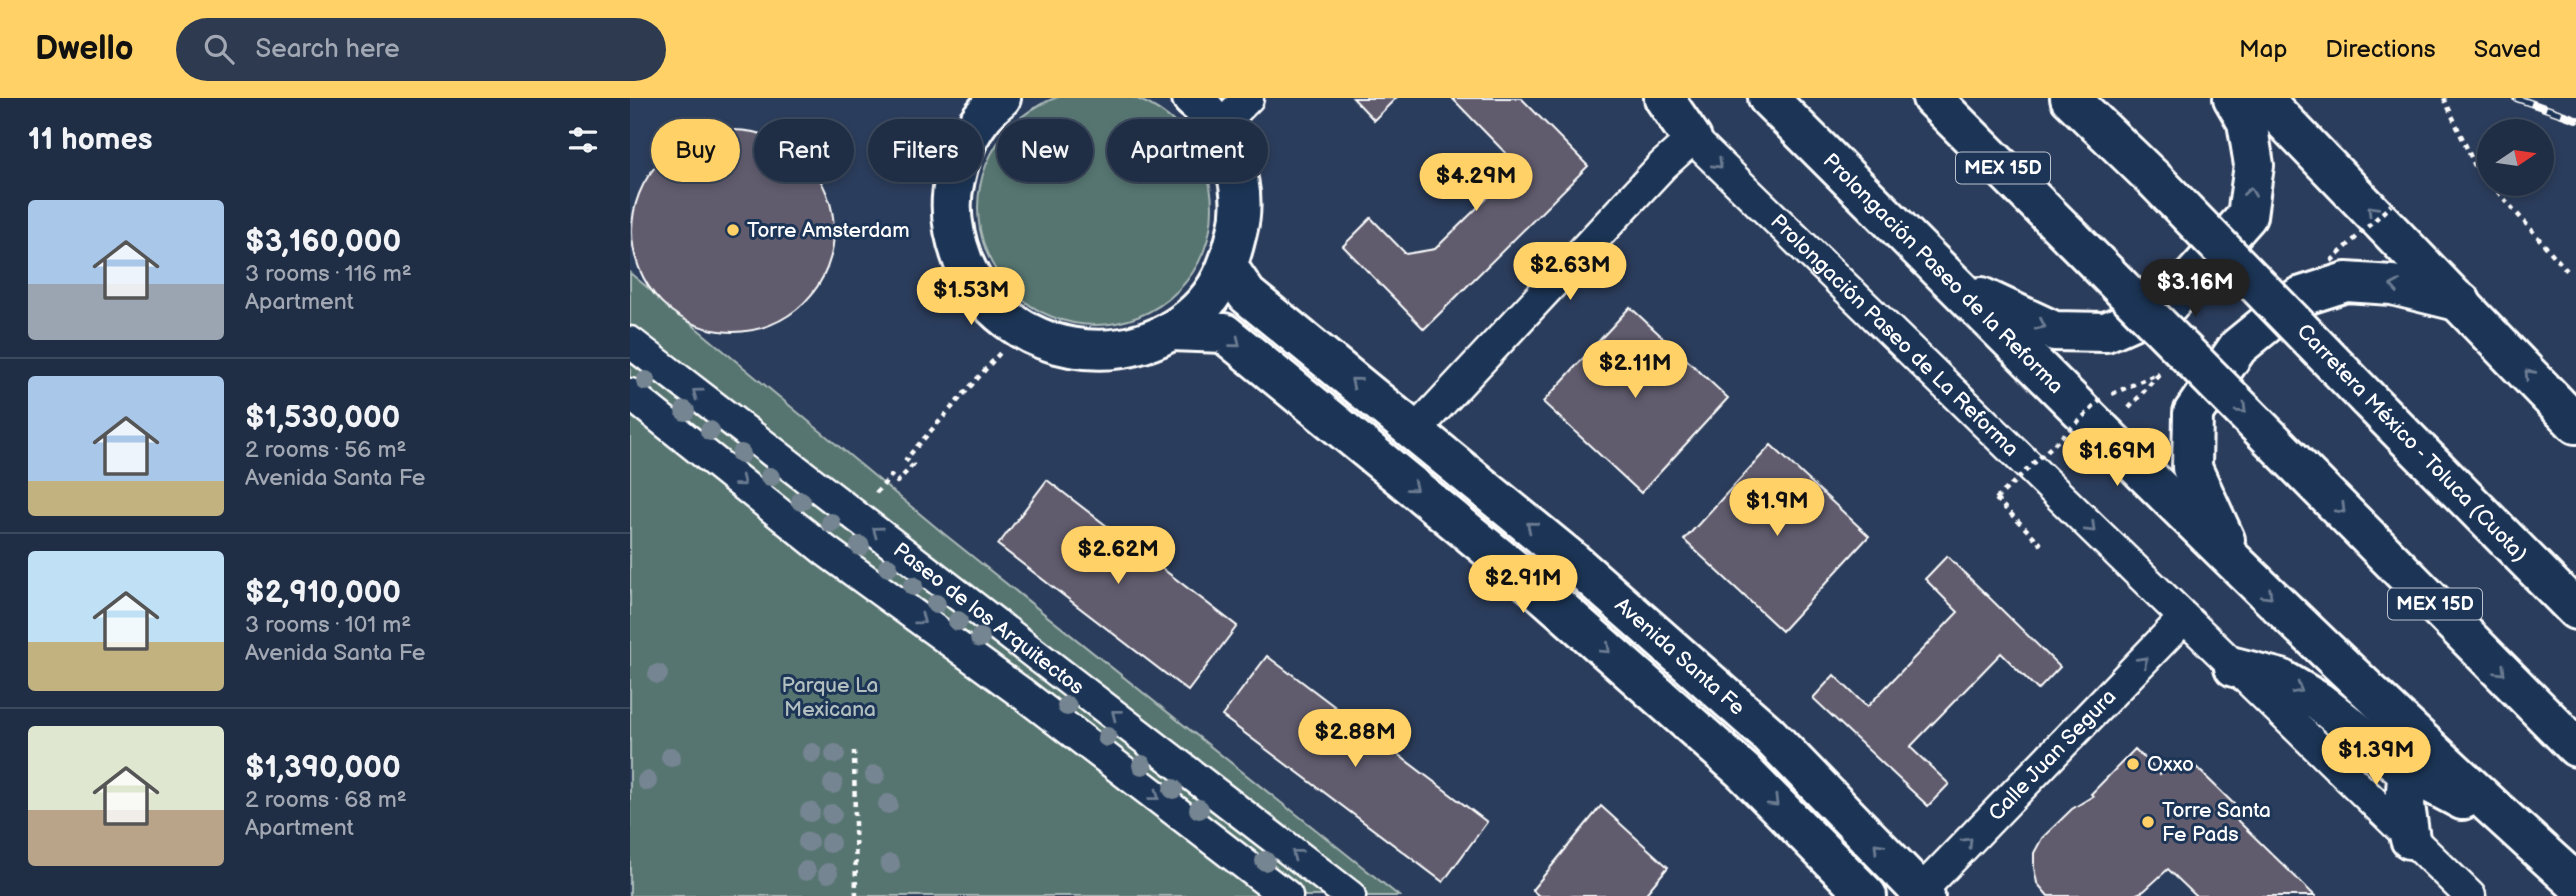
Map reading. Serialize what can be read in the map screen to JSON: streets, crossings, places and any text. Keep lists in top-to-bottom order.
{
  "streets": {
    "main road": [
      "MEX 15D",
      "Prolongación Paseo de la Reforma",
      "Carretera México - Toluca (Cuota)",
      "Avenida Santa Fe"
    ],
    "street": ["Prolongación Paseo de La Reforma", "Paseo de los Arquitectos", "Calle Juan Segura"]
  },
  "crossings": [
    ["Prolongación Paseo de La Reforma", "Calle Juan Segura"],
    ["Avenida Santa Fe", "Calle Juan Segura"]
  ],
  "one_way": ["Prolongación Paseo de La Reforma", "Calle Juan Segura"],
  "parks": ["Parque La Mexicana"],
  "places": ["Torre Amsterdam", "Oxxo", "Torre Santa Fe Pads"],
  "north": "right",
  "page": {
    "header": "Dwello",
    "search": "Search here",
    "nav": ["Map", "Directions", "Saved"],
    "heading": "11 homes",
    "chip": [
      "Buy",
      "Rent",
      "Filters",
      "New",
      "Apartment"
    ],
    "price": [
      "$4.29M",
      "$2.63M",
      "$3.16M",
      "$1.53M",
      "$2.11M",
      "$1.69M",
      "$1.9M",
      "$2.62M",
      "$2.91M",
      "$2.88M",
      "$1.39M"
    ],
    "list": [
      {
        "name": "$3,160,000",
        "note": "3 rooms · 116 m² · Apartment"
      },
      {
        "name": "$1,530,000",
        "note": "2 rooms · 56 m² · Avenida Santa Fe"
      },
      {
        "name": "$2,910,000",
        "note": "3 rooms · 101 m² · Avenida Santa Fe"
      },
      {
        "name": "$1,390,000",
        "note": "2 rooms · 68 m² · Apartment"
      }
    ]
  }
}
